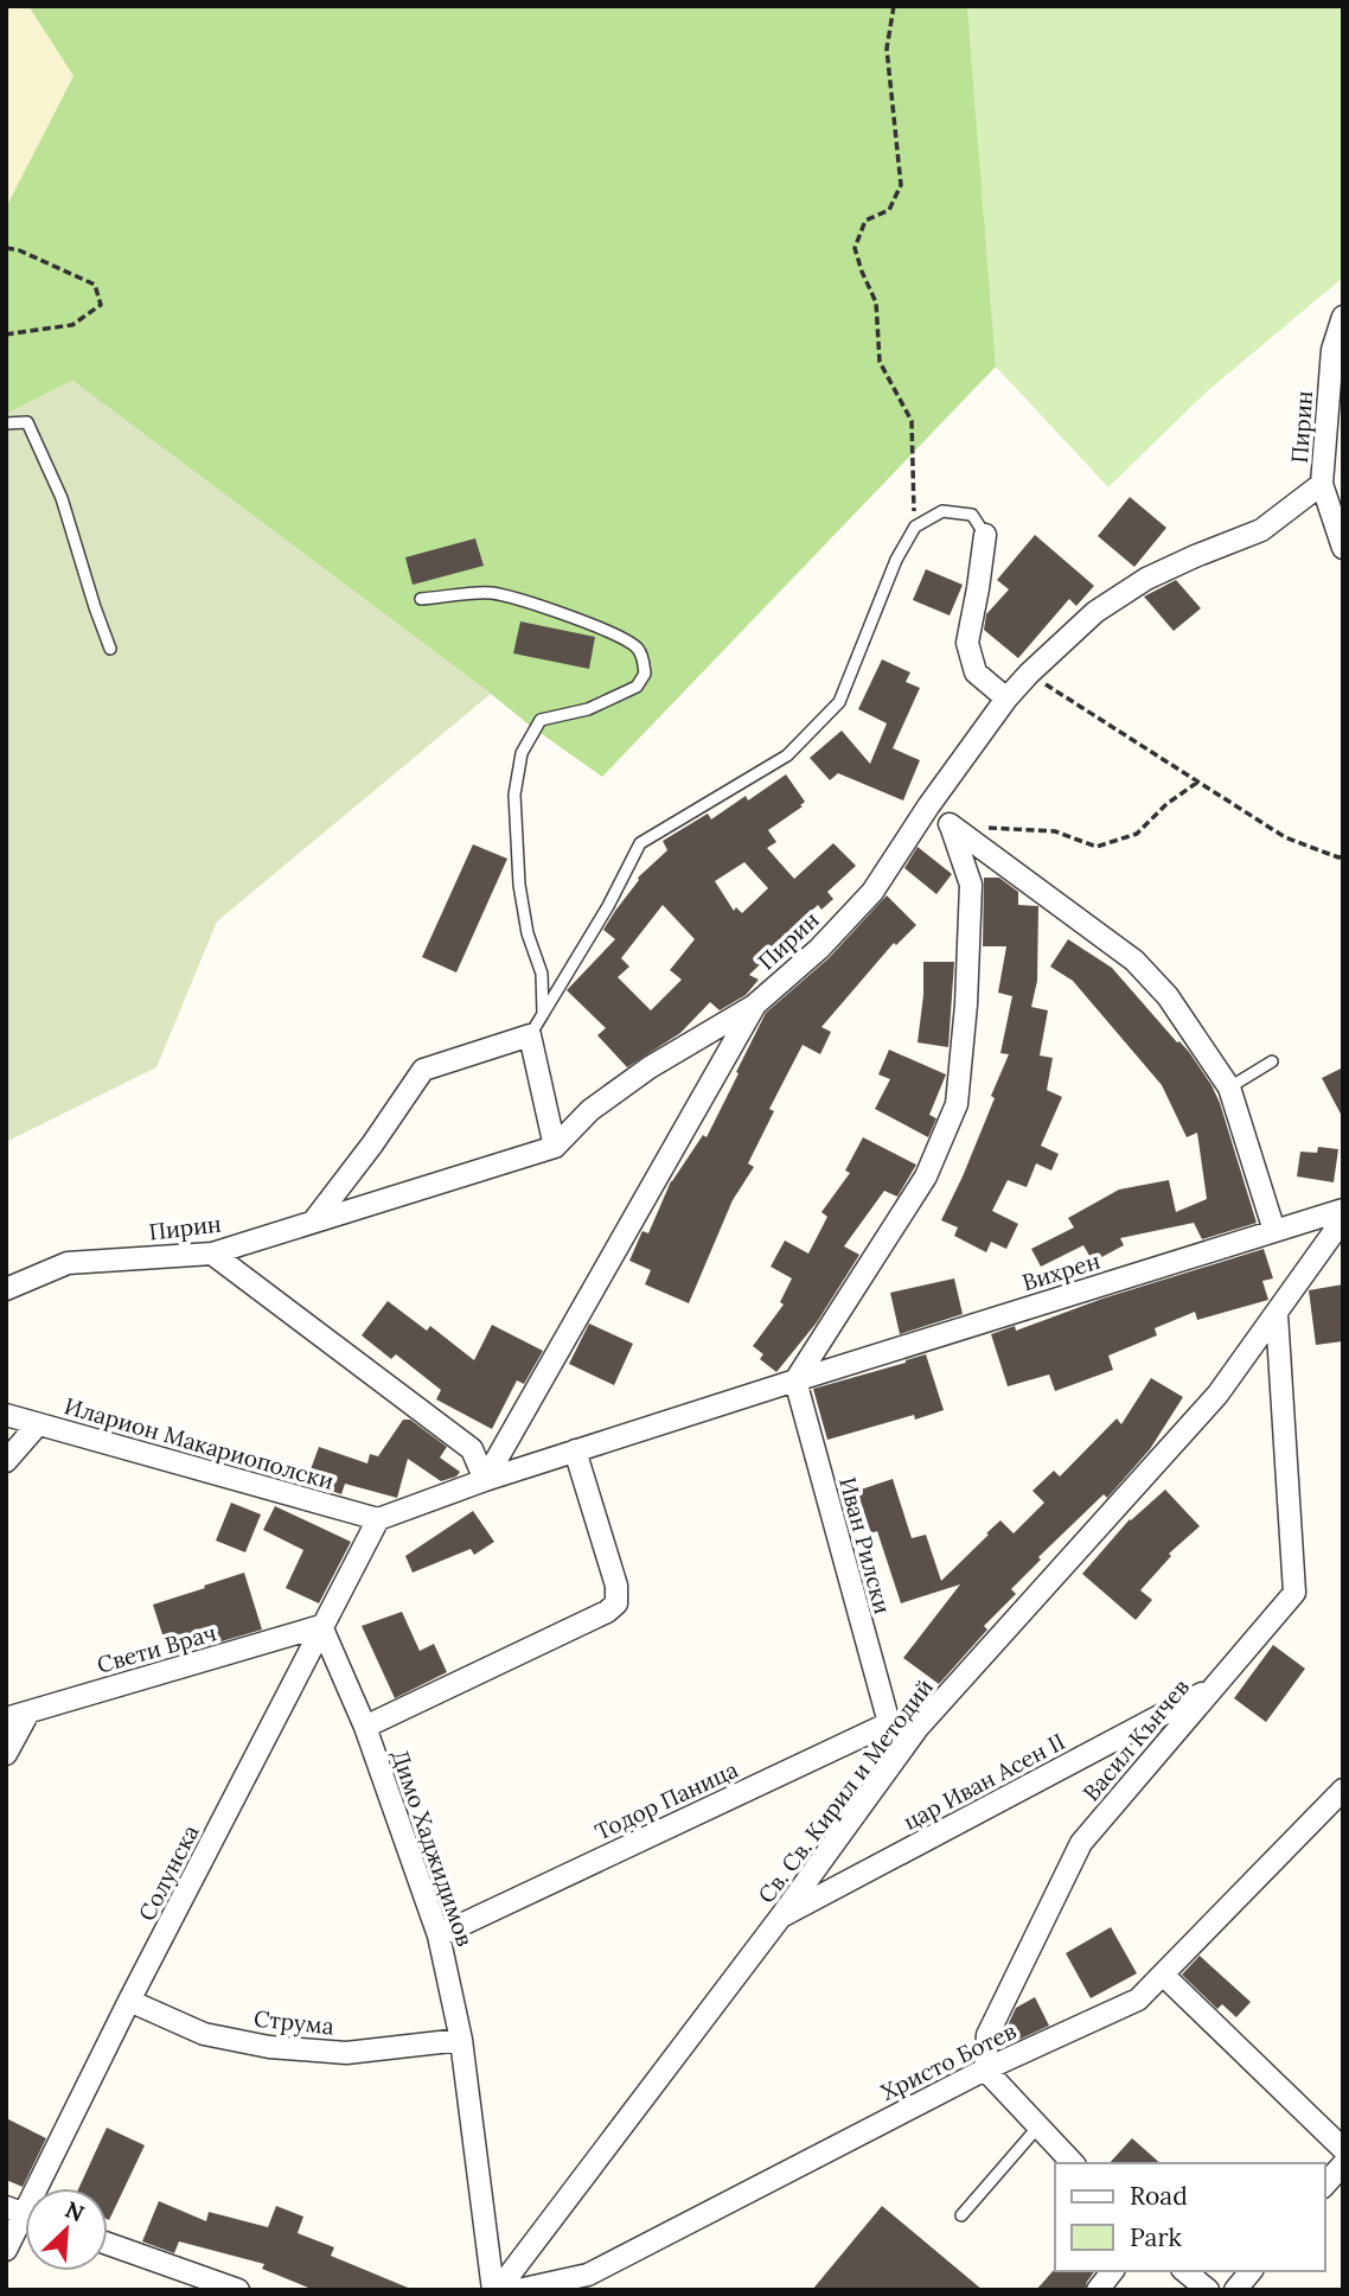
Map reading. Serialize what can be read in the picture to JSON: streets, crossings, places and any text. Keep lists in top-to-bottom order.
{
  "streets": {
    "street": [
      "Пирин",
      "Вихрен",
      "Иларион Макариополски",
      "Иван Рилски",
      "Свети Врач",
      "Васил Кънчев",
      "цар Иван Асен II",
      "Св. Св. Кирил и Методий",
      "Тодор Паница",
      "Димо Хаджидимов",
      "Солунска",
      "Струма",
      "Христо Ботев"
    ]
  },
  "crossings": [
    ["Вихрен", "Иларион Макариополски"],
    ["Вихрен", "Иван Рилски"],
    ["Вихрен", "Солунска"],
    ["Иларион Макариополски", "Солунска"],
    ["Иван Рилски", "Тодор Паница"],
    ["Свети Врач", "Димо Хаджидимов"],
    ["Свети Врач", "Солунска"],
    ["Васил Кънчев", "цар Иван Асен II"],
    ["Васил Кънчев", "Св. Св. Кирил и Методий"],
    ["Васил Кънчев", "Христо Ботев"],
    ["цар Иван Асен II", "Св. Св. Кирил и Методий"],
    ["Св. Св. Кирил и Методий", "Димо Хаджидимов"],
    ["Тодор Паница", "Димо Хаджидимов"],
    ["Димо Хаджидимов", "Солунска"],
    ["Димо Хаджидимов", "Струма"],
    ["Солунска", "Струма"]
  ],
  "legend": ["Road", "Park"],
  "north": "top right"
}
